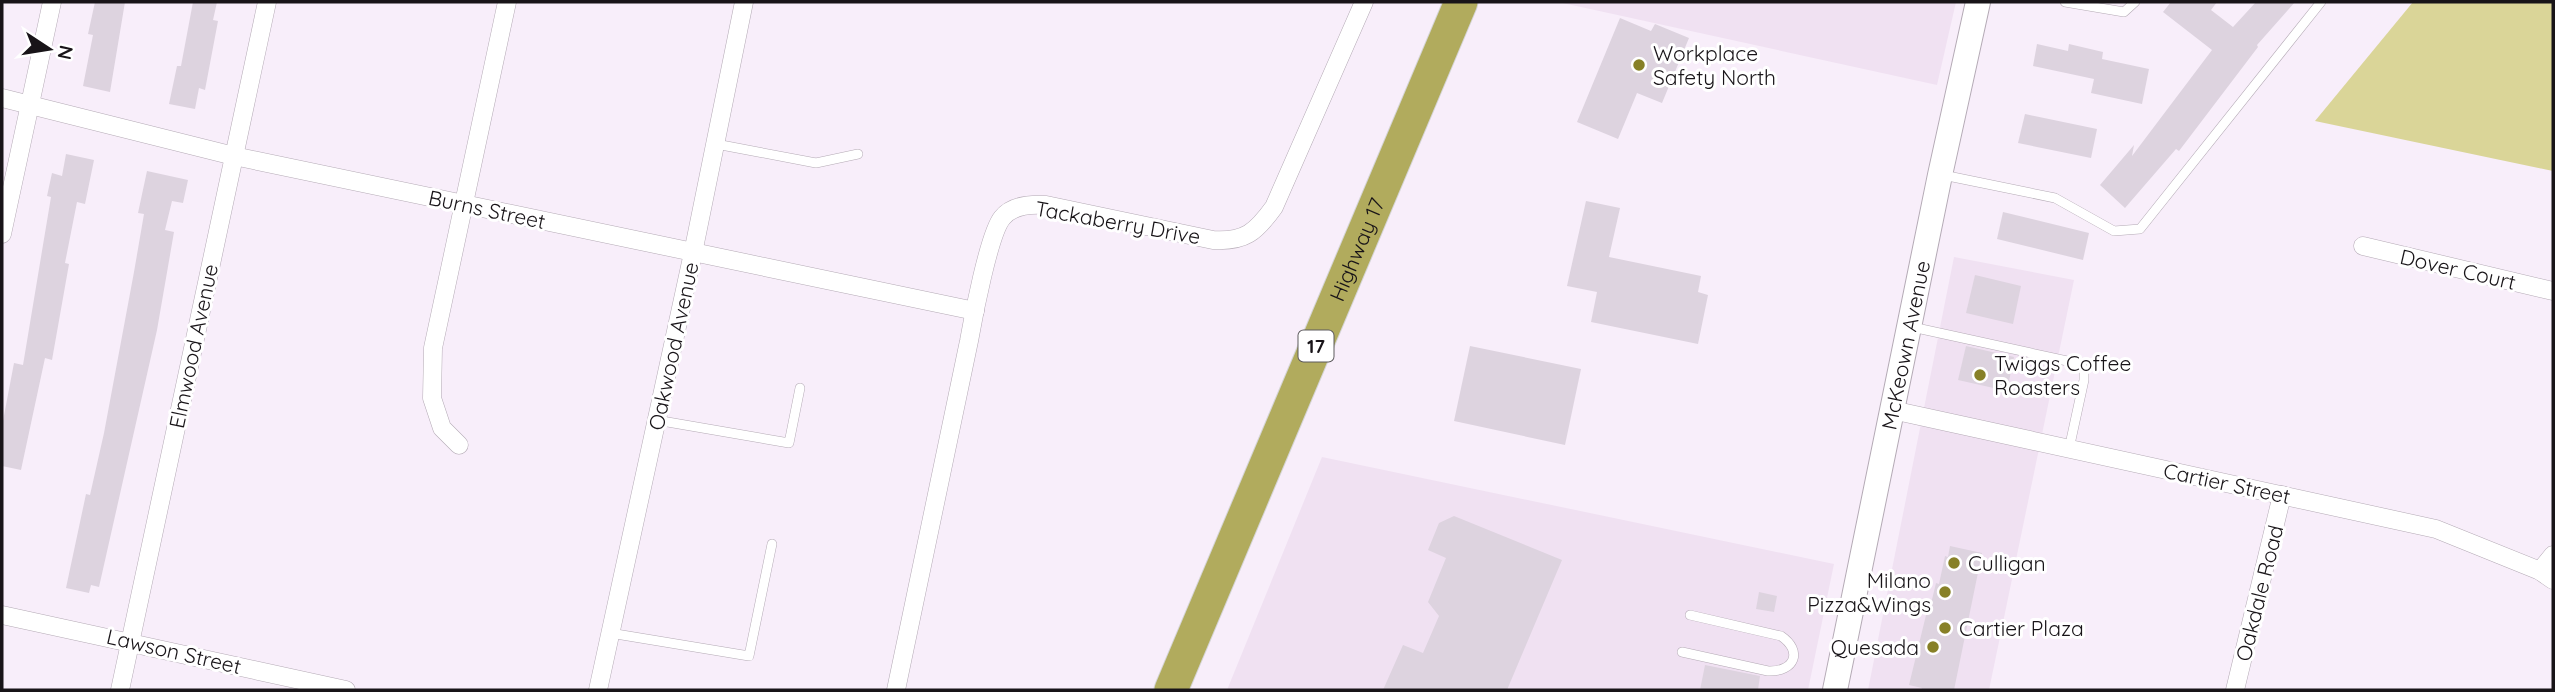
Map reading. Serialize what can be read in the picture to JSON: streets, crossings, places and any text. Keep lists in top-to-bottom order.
{
  "streets": {
    "highway": ["Highway 17", "17"],
    "street": [
      "Burns Street",
      "Tackaberry Drive",
      "Dover Court",
      "Elmwood Avenue",
      "Oakwood Avenue",
      "McKeown Avenue",
      "Cartier Street",
      "Oakdale Road",
      "Lawson Street"
    ]
  },
  "crossings": [
    ["Burns Street", "Tackaberry Drive"],
    ["Burns Street", "Elmwood Avenue"],
    ["Burns Street", "Oakwood Avenue"],
    ["Elmwood Avenue", "Lawson Street"],
    ["McKeown Avenue", "Cartier Street"],
    ["Cartier Street", "Oakdale Road"]
  ],
  "places": [
    "Workplace Safety North",
    "Twiggs Coffee Roasters",
    "Culligan",
    "Milano Pizza&Wings",
    "Cartier Plaza",
    "Quesada"
  ],
  "north": "right"
}
